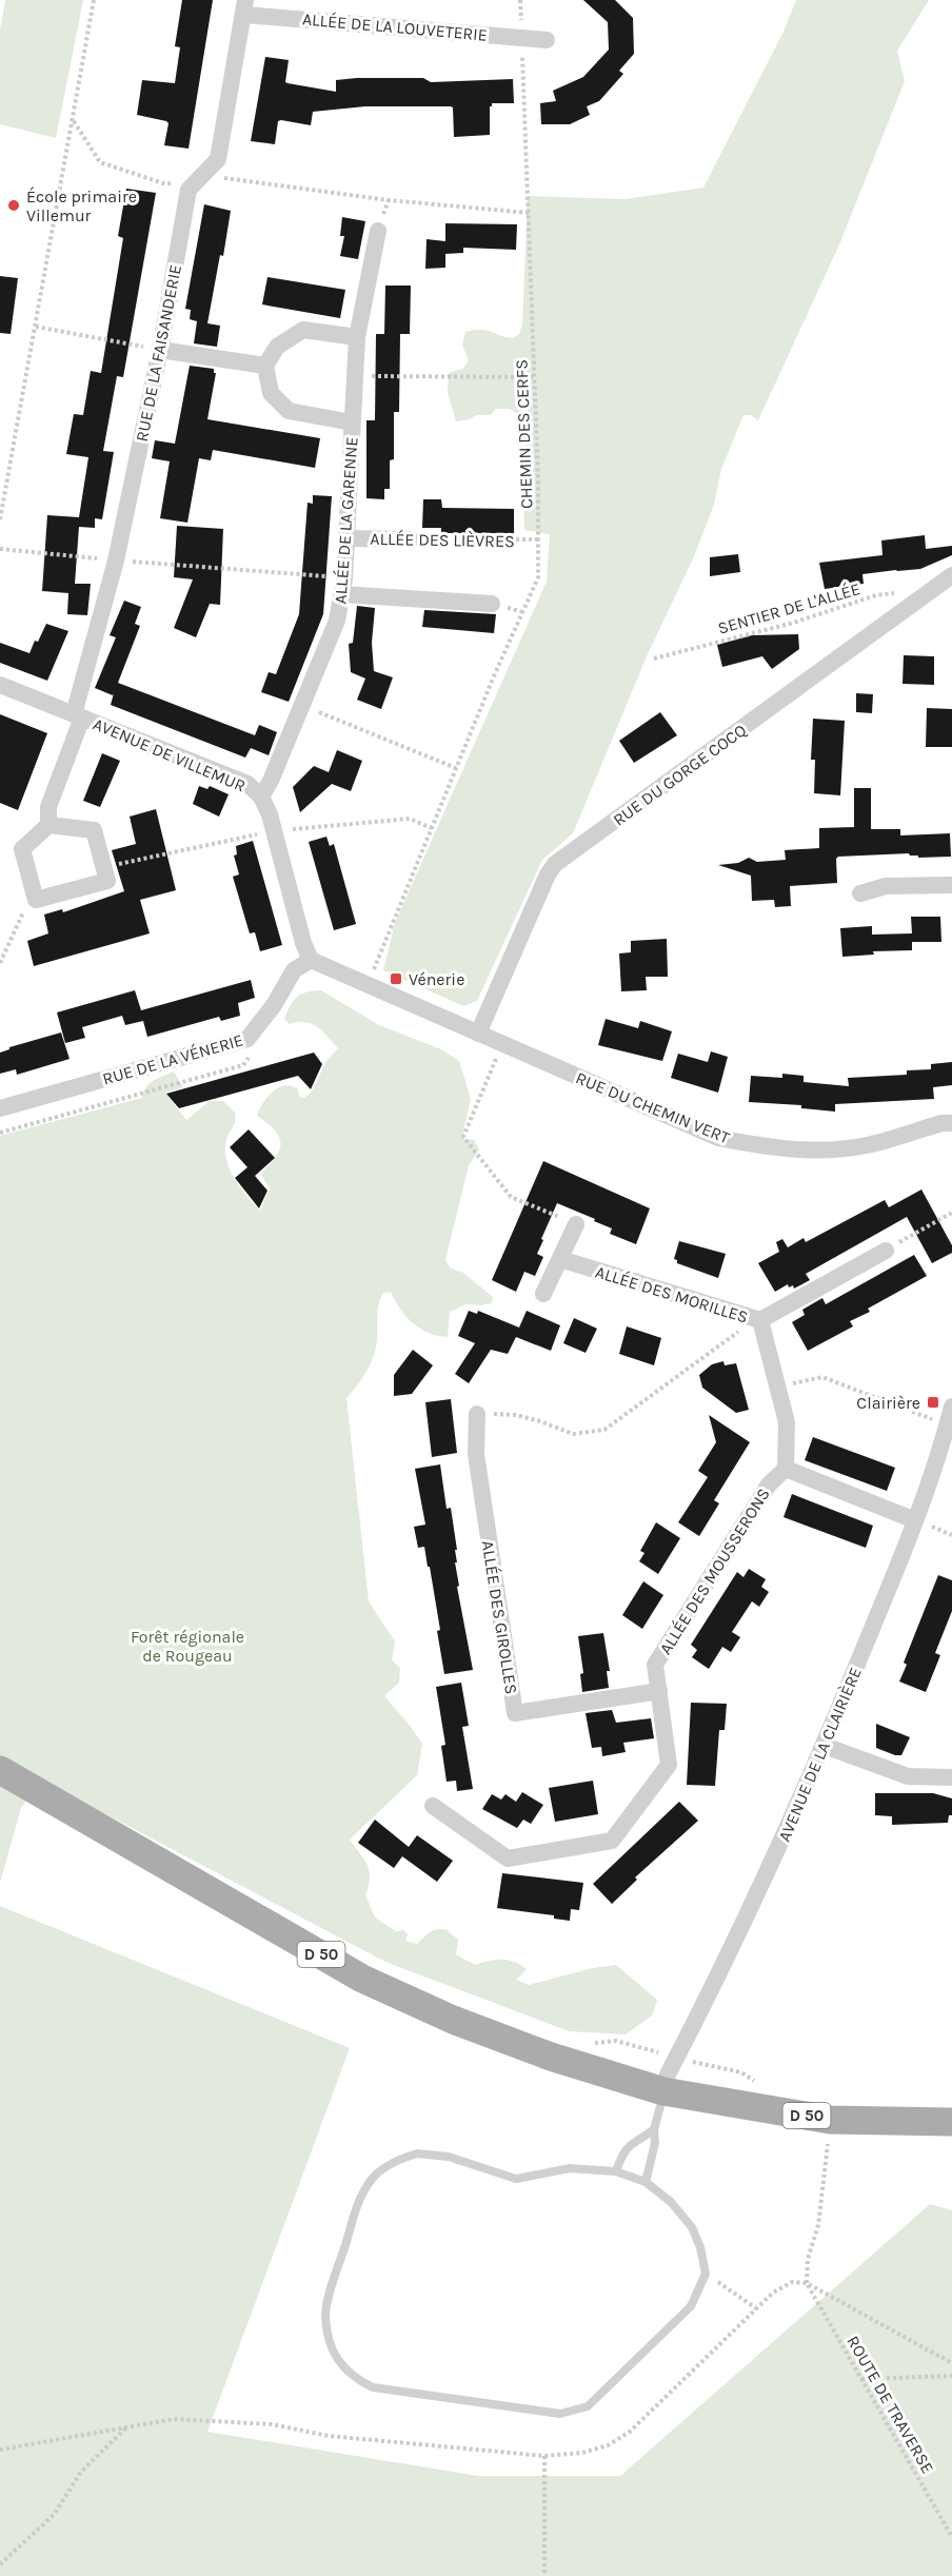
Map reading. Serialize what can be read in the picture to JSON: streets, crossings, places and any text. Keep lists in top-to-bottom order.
{
  "streets": {
    "main road": ["D 50"],
    "street": [
      "ALLÉE DE LA LOUVETERIE",
      "RUE DE LA FAISANDERIE",
      "ALLÉE DE LA GARENNE",
      "ALLÉE DES LIÈVRES",
      "AVENUE DE VILLEMUR",
      "RUE DU GORGE COCQ",
      "RUE DE LA VÉNERIE",
      "RUE DU CHEMIN VERT",
      "ALLÉE DES MORILLES",
      "ALLÉE DES MOUSSERONS",
      "ALLÉE DES GIROLLES",
      "AVENUE DE LA CLAIRIÈRE"
    ],
    "path": ["CHEMIN DES CERFS", "SENTIER DE L'ALLÉE", "ROUTE DE TRAVERSE"]
  },
  "crossings": [
    ["ALLÉE DE LA LOUVETERIE", "RUE DE LA FAISANDERIE"],
    ["ALLÉE DE LA LOUVETERIE", "CHEMIN DES CERFS"],
    ["RUE DE LA FAISANDERIE", "AVENUE DE VILLEMUR"],
    ["CHEMIN DES CERFS", "ALLÉE DES LIÈVRES"],
    ["CHEMIN DES CERFS", "RUE DU CHEMIN VERT"],
    ["ALLÉE DE LA GARENNE", "ALLÉE DES LIÈVRES"],
    ["ALLÉE DE LA GARENNE", "AVENUE DE VILLEMUR"],
    ["SENTIER DE L'ALLÉE", "RUE DU GORGE COCQ"],
    ["AVENUE DE VILLEMUR", "RUE DE LA VÉNERIE"],
    ["RUE DU GORGE COCQ", "RUE DU CHEMIN VERT"],
    ["ALLÉE DES MORILLES", "ALLÉE DES MOUSSERONS"],
    ["ALLÉE DES MOUSSERONS", "ALLÉE DES GIROLLES"],
    ["AVENUE DE LA CLAIRIÈRE", "D 50"]
  ],
  "parks": ["Forêt régionale de Rougeau"],
  "places": {
    "other": ["École primaire Villemur"],
    "transit": ["Vénerie", "Clairière"]
  }
}
